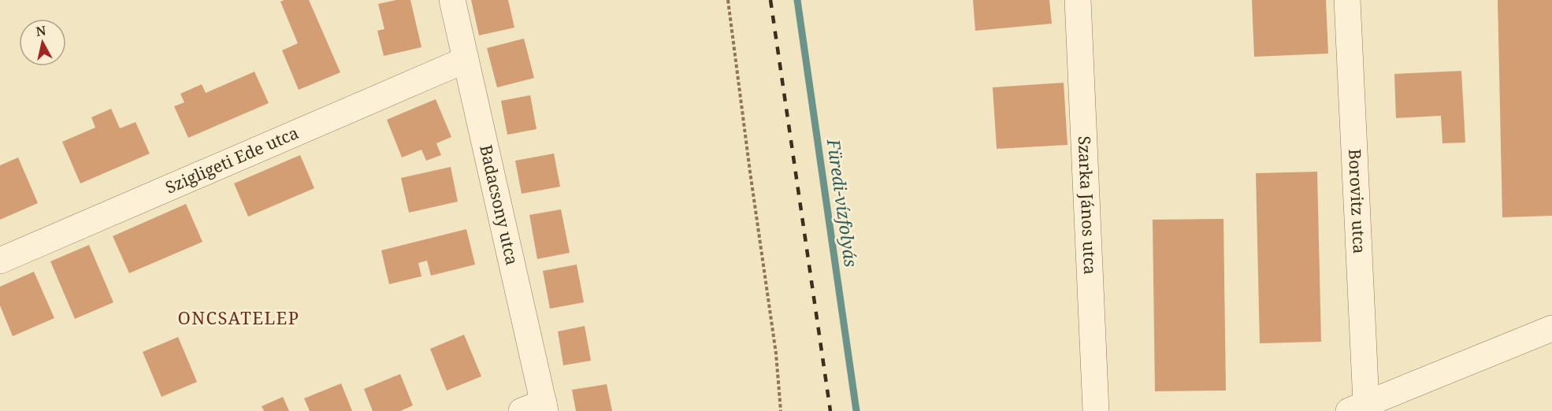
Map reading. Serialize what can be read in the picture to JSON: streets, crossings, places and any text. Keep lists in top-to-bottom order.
{
  "streets": {
    "street": [
      "Szigligeti Ede utca",
      "Borovitz utca",
      "Badacsony utca",
      "Szarka János utca"
    ]
  },
  "crossings": [
    ["Szigligeti Ede utca", "Badacsony utca"]
  ],
  "districts": ["ONCSATELEP"],
  "water": ["Füredi-vízfolyás"],
  "north": "top"
}
